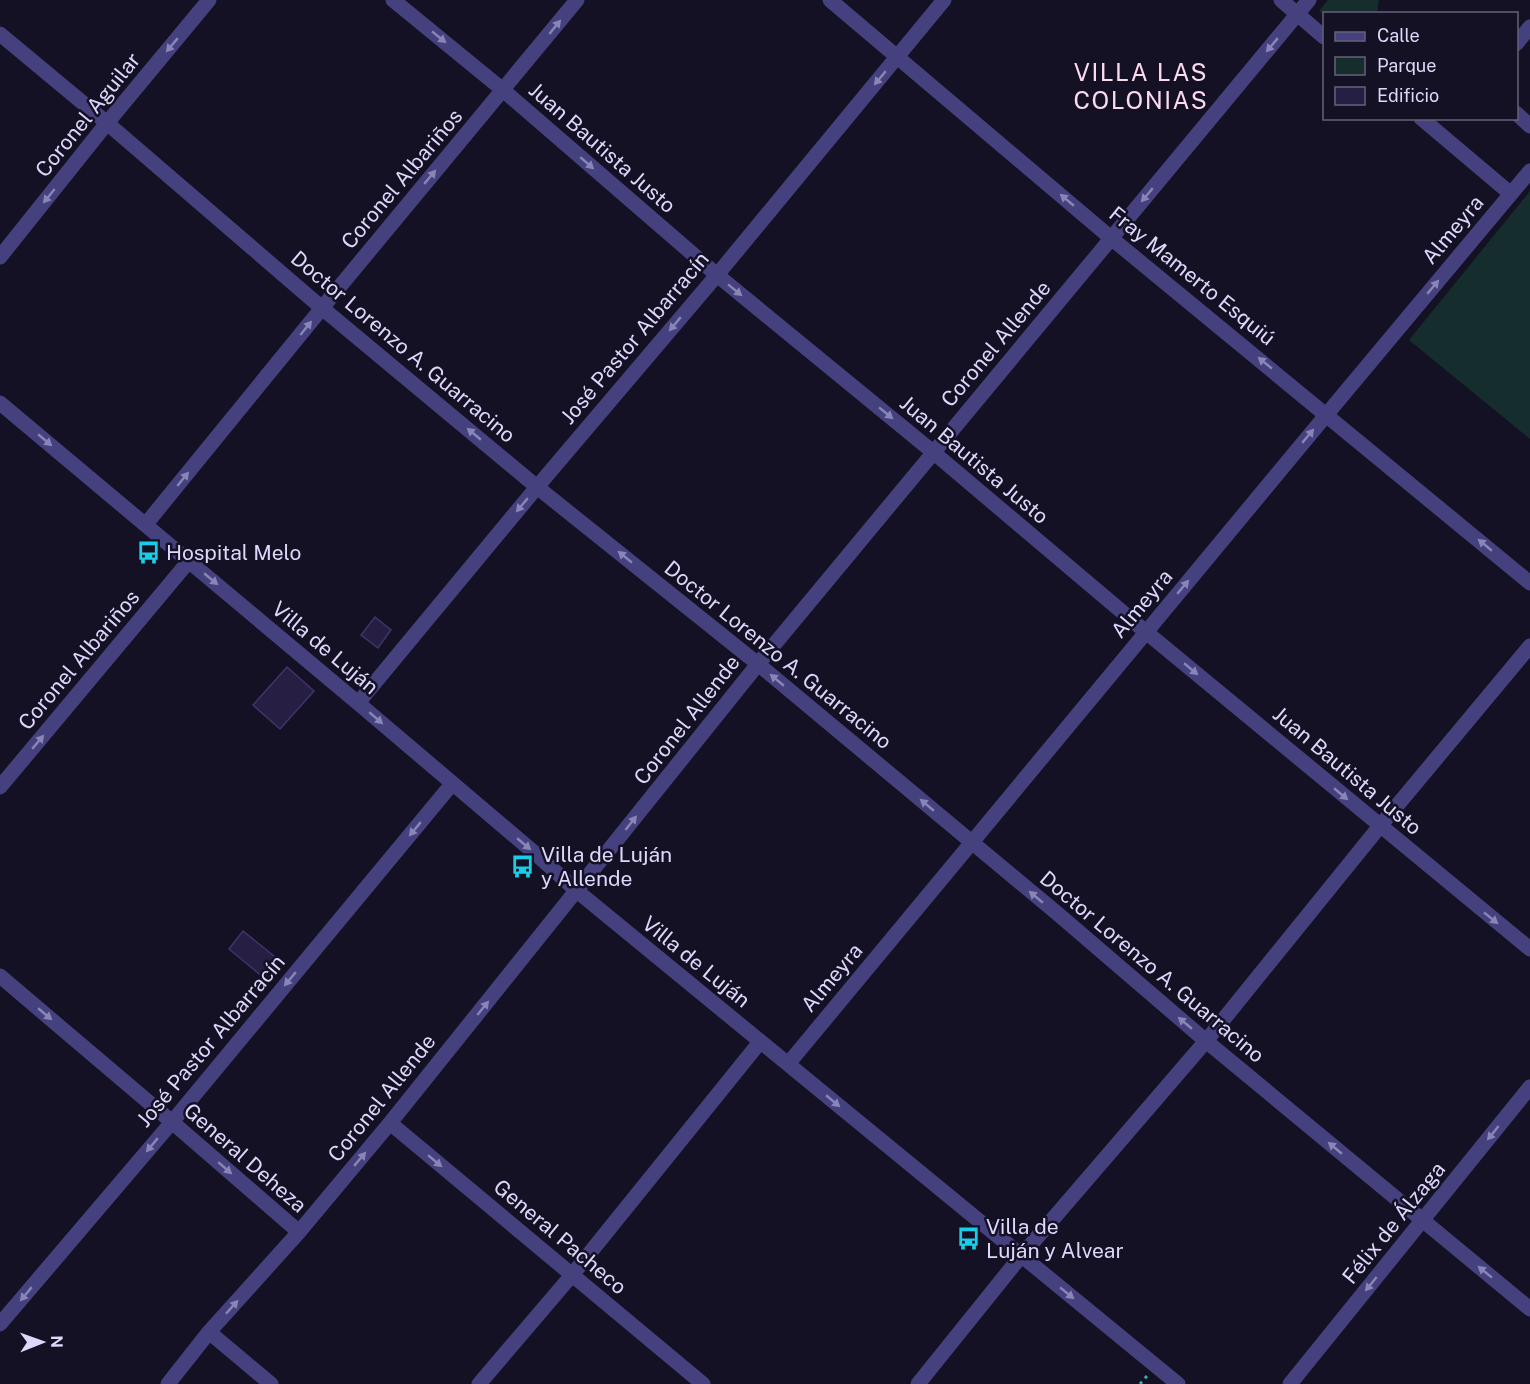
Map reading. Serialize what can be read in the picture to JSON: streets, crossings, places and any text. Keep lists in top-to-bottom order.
{
  "streets": {
    "street": [
      "Coronel Aguilar",
      "Juan Bautista Justo",
      "Coronel Albariños",
      "Almeyra",
      "Fray Mamerto Esquiú",
      "José Pastor Albarracín",
      "Coronel Allende",
      "Doctor Lorenzo A. Guarracino",
      "Villa de Luján",
      "General Deheza",
      "Félix de Álzaga",
      "General Pacheco"
    ]
  },
  "crossings": [
    ["Coronel Aguilar", "Doctor Lorenzo A. Guarracino"],
    ["Juan Bautista Justo", "Coronel Albariños"],
    ["Juan Bautista Justo", "Almeyra"],
    ["Juan Bautista Justo", "José Pastor Albarracín"],
    ["Juan Bautista Justo", "Coronel Allende"],
    ["Coronel Albariños", "Doctor Lorenzo A. Guarracino"],
    ["Coronel Albariños", "Villa de Luján"],
    ["Almeyra", "Fray Mamerto Esquiú"],
    ["Almeyra", "Doctor Lorenzo A. Guarracino"],
    ["Almeyra", "Villa de Luján"],
    ["Fray Mamerto Esquiú", "José Pastor Albarracín"],
    ["Fray Mamerto Esquiú", "Coronel Allende"],
    ["José Pastor Albarracín", "Doctor Lorenzo A. Guarracino"],
    ["José Pastor Albarracín", "Villa de Luján"],
    ["José Pastor Albarracín", "General Deheza"],
    ["Coronel Allende", "Doctor Lorenzo A. Guarracino"],
    ["Coronel Allende", "Villa de Luján"],
    ["Coronel Allende", "General Deheza"],
    ["Coronel Allende", "General Pacheco"],
    ["Doctor Lorenzo A. Guarracino", "Félix de Álzaga"]
  ],
  "one_way": [
    "Coronel Aguilar",
    "Juan Bautista Justo",
    "Coronel Albariños",
    "Almeyra",
    "Fray Mamerto Esquiú",
    "José Pastor Albarracín",
    "Doctor Lorenzo A. Guarracino",
    "Villa de Luján",
    "General Deheza",
    "Félix de Álzaga",
    "General Pacheco"
  ],
  "districts": ["VILLA LAS COLONIAS"],
  "places": {
    "bus stop": ["Hospital Melo", "Villa de Luján y Allende", "Villa de Luján y Alvear"]
  },
  "legend": ["Calle", "Parque", "Edificio"],
  "north": "right"
}
